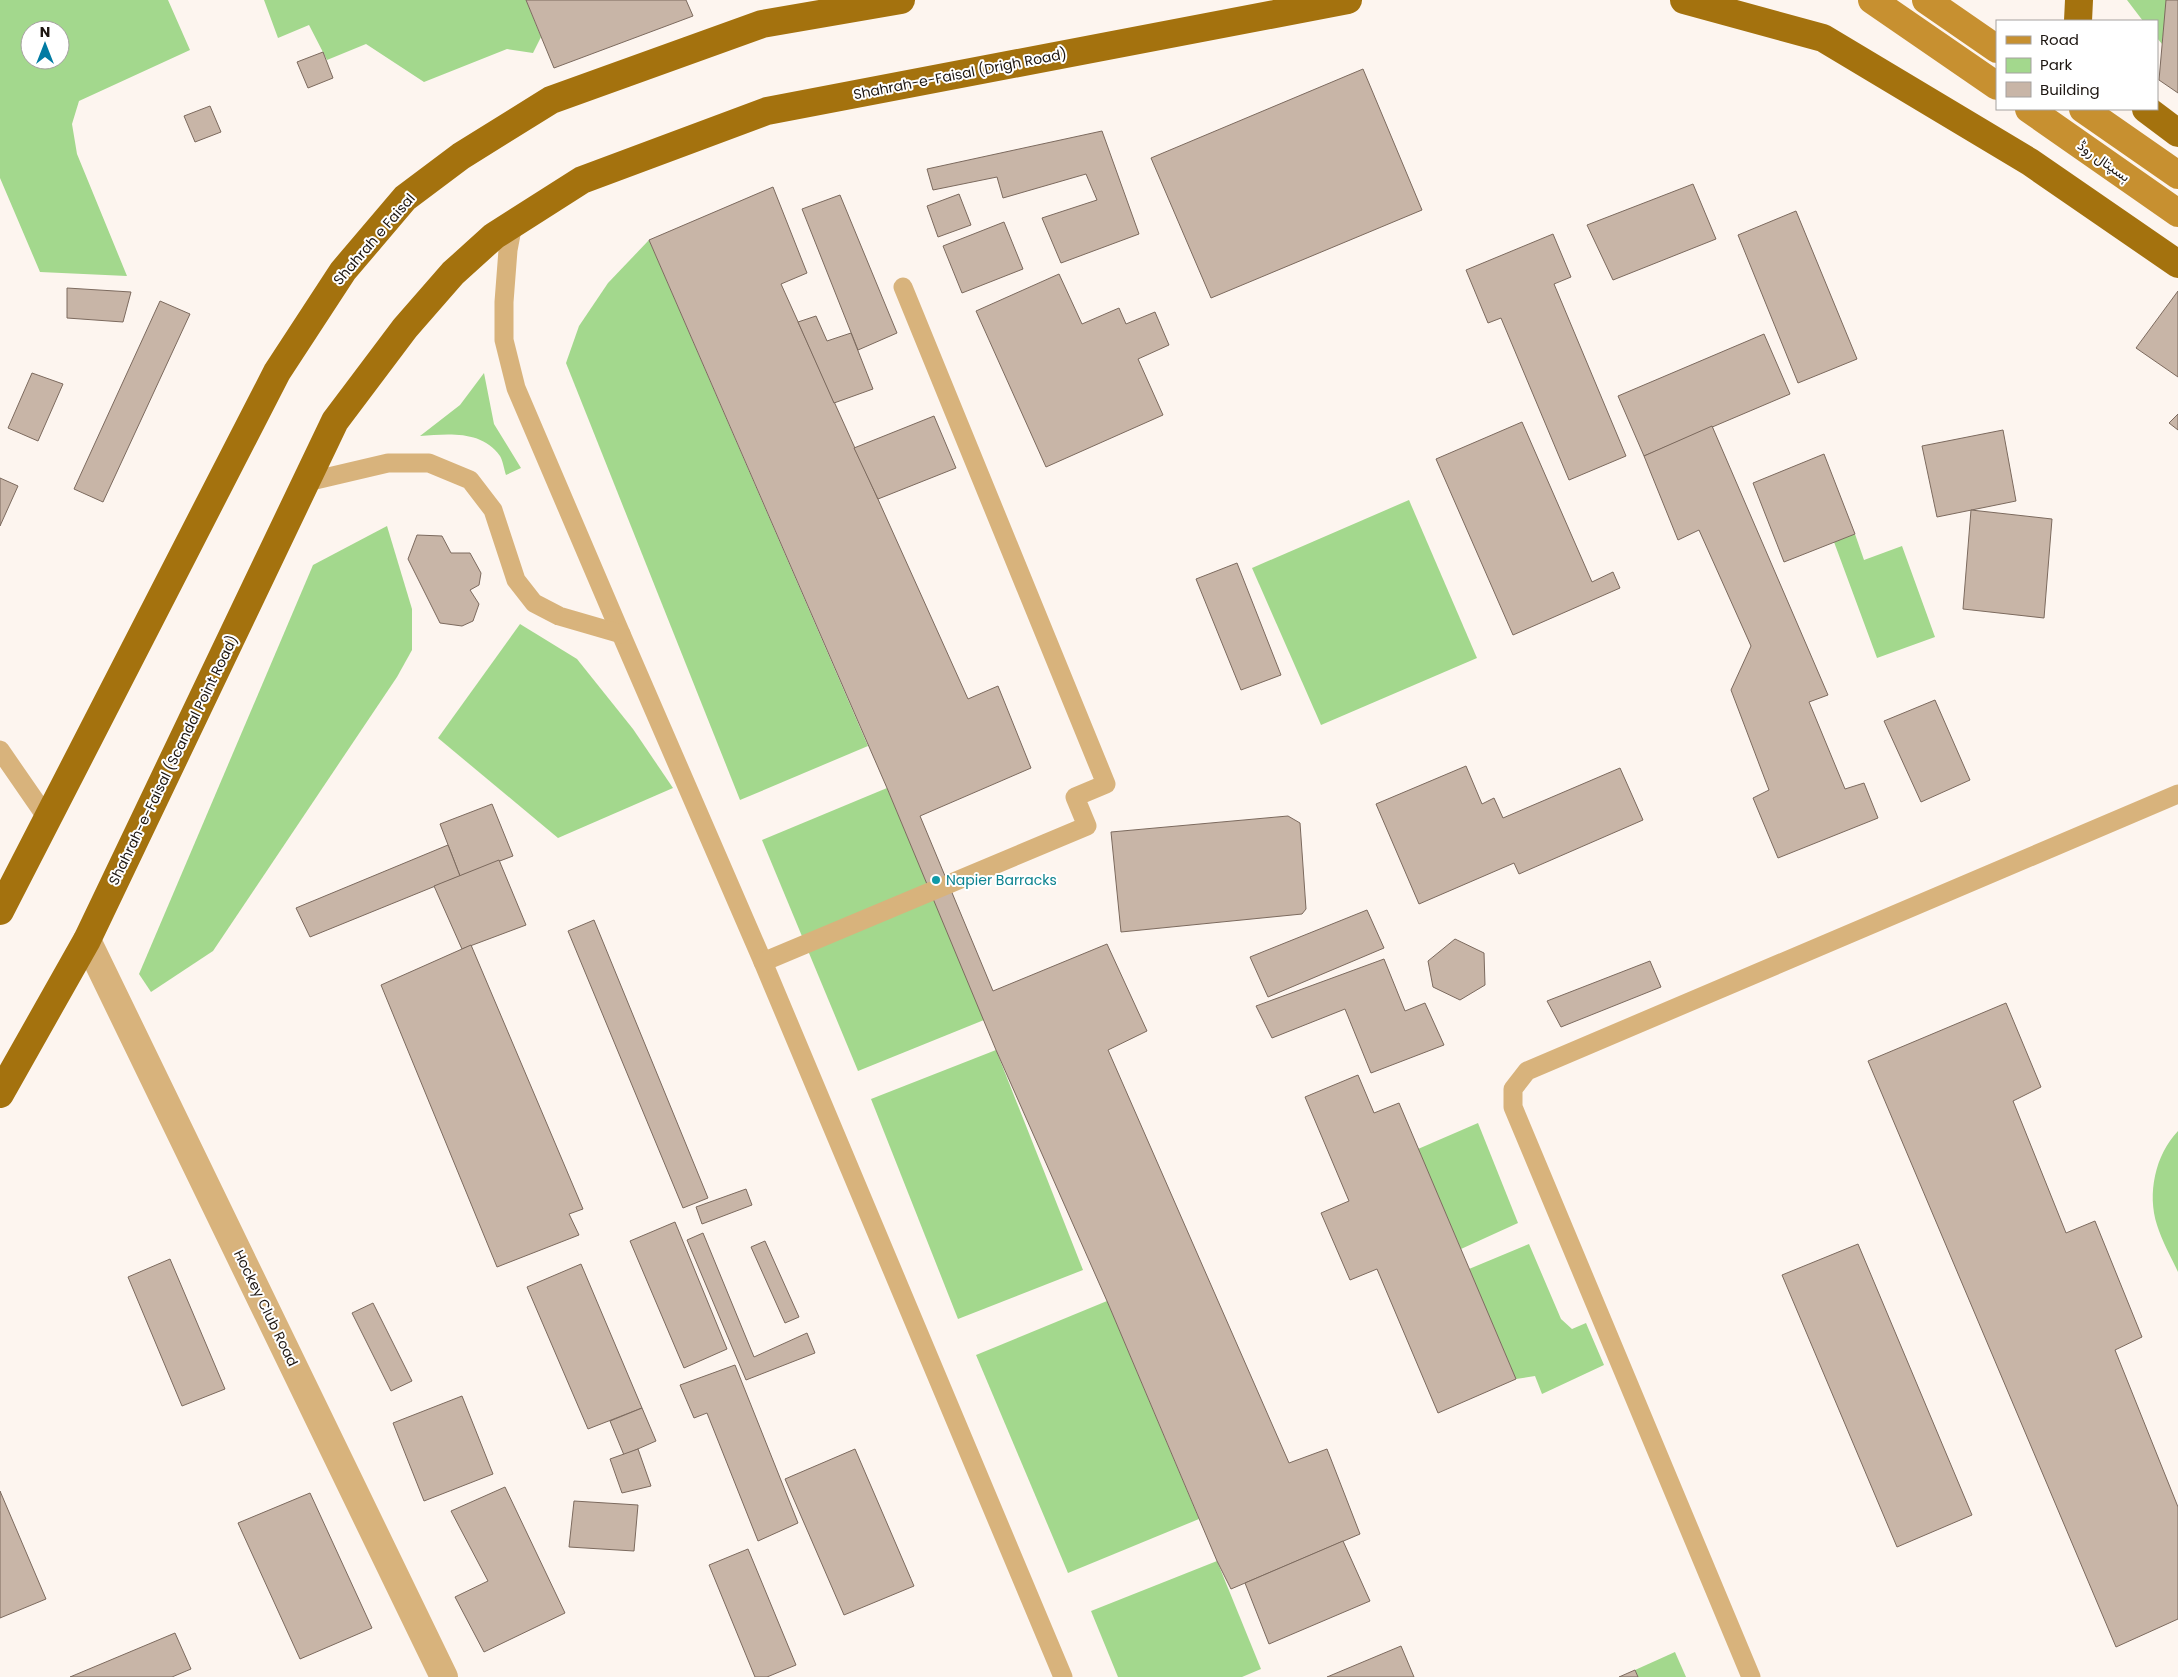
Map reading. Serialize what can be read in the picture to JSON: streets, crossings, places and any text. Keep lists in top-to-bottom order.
{
  "streets": {
    "highway": ["Shahrah-e-Faisal (Drigh Road)", "Shahrah e Faisal", "Shahrah-e-Faisal (Scandal Point Road)"],
    "main road": ["ہسپتال روڈ"],
    "street": ["Hockey Club Road"]
  },
  "crossings": [
    ["Shahrah-e-Faisal (Drigh Road)", "Shahrah-e-Faisal (Scandal Point Road)"],
    ["Shahrah-e-Faisal (Scandal Point Road)", "Hockey Club Road"]
  ],
  "places": ["Napier Barracks"],
  "legend": ["Road", "Park", "Building"],
  "north": "top"
}
